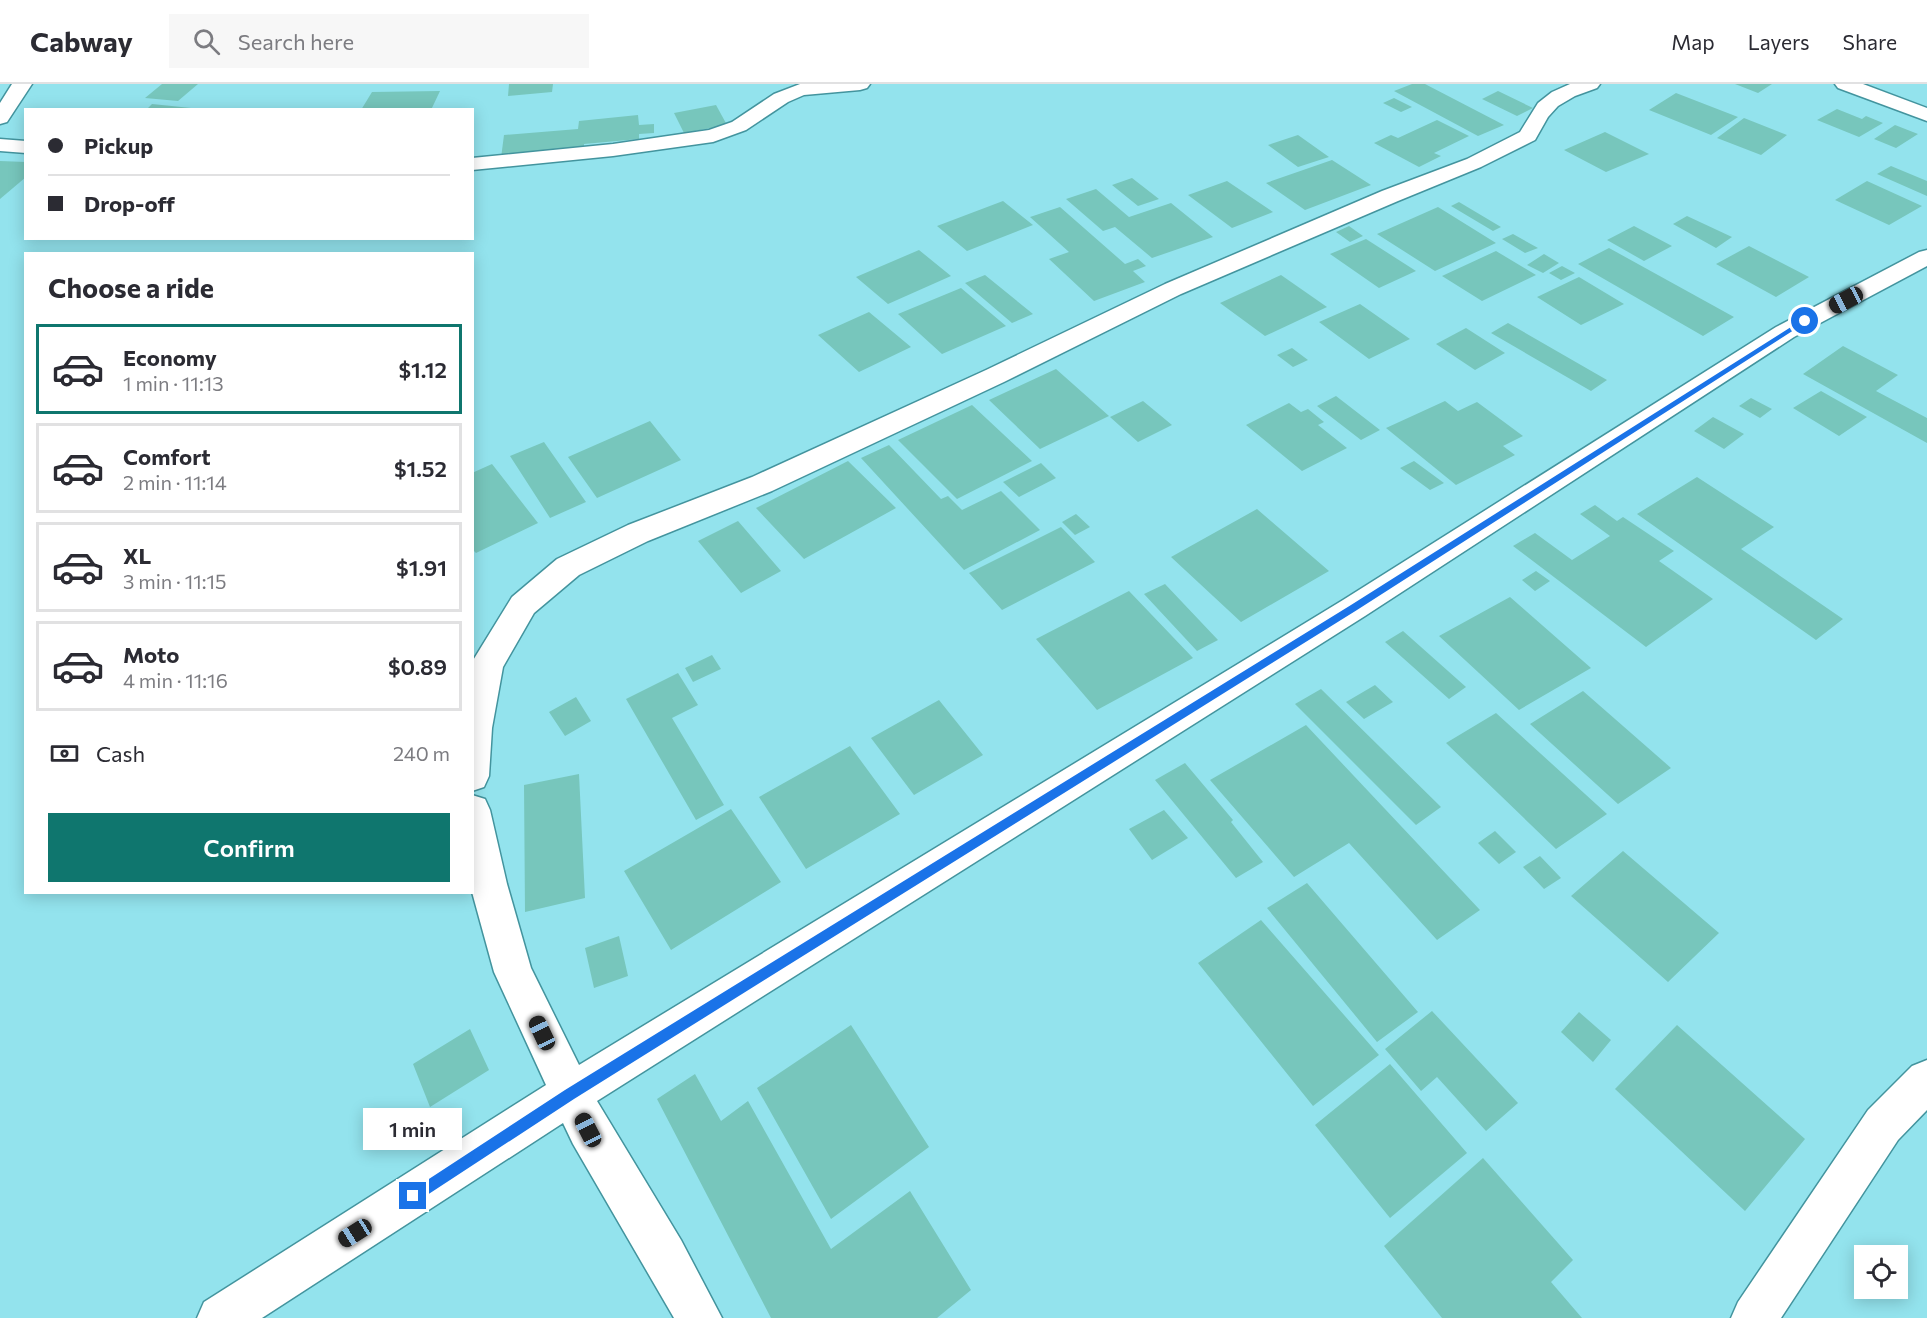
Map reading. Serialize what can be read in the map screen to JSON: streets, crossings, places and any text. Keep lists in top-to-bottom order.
{
  "page": {
    "header": "Cabway",
    "search": "Search here",
    "nav": ["Map", "Layers", "Share"],
    "banner": ["Pickup", "Drop-off"],
    "heading": "Choose a ride",
    "list": [
      {
        "name": "Economy",
        "note": "1 min · 11:13",
        "value": "$1.12"
      },
      {
        "name": "Comfort",
        "note": "2 min · 11:14",
        "value": "$1.52"
      },
      {
        "name": "XL",
        "note": "3 min · 11:15",
        "value": "$1.91"
      },
      {
        "name": "Moto",
        "note": "4 min · 11:16",
        "value": "$0.89"
      }
    ],
    "pay": ["Cash", "240 m"],
    "buttons": "Confirm",
    "bubble": "1 min"
  }
}
